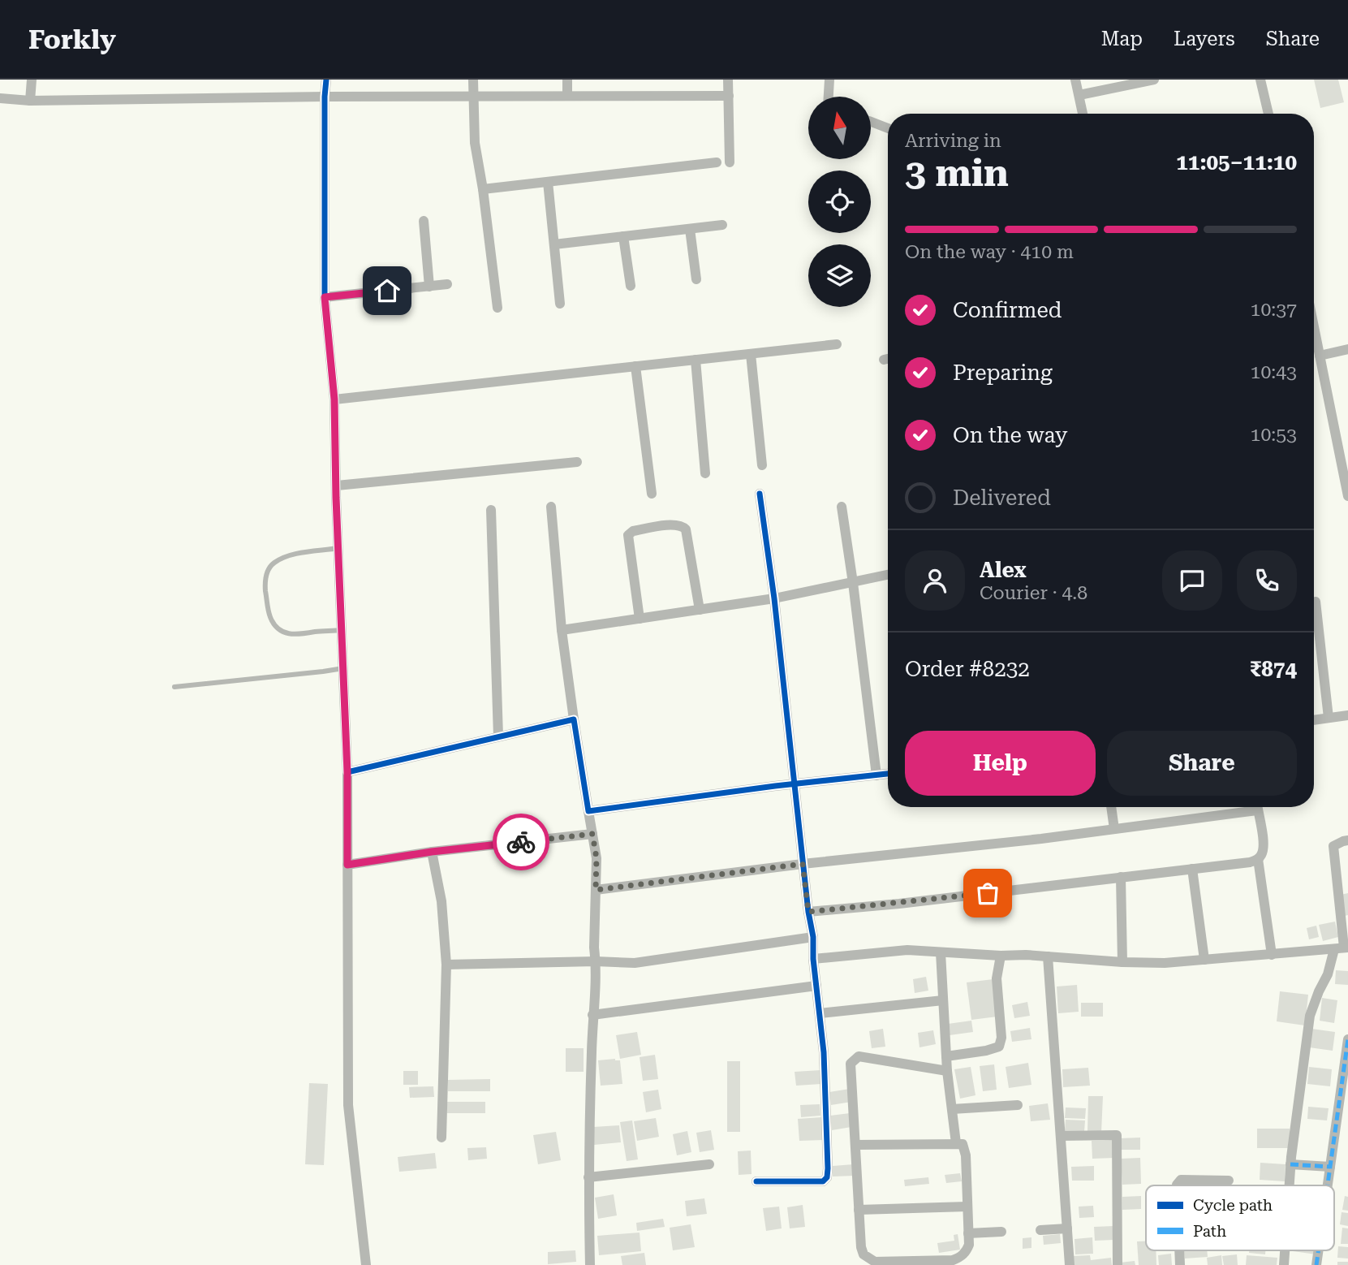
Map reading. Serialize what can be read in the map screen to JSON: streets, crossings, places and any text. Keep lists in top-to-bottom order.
{
  "legend": ["Cycle path", "Path"],
  "north": "top",
  "page": {
    "header": "Forkly",
    "nav": ["Map", "Layers", "Share"],
    "heading": ["3 min", "Arriving in", "11:05–11:10"],
    "panel": [
      "Alex",
      "Courier · 4.8",
      "Order #8232",
      "₹874"
    ],
    "bar": "On the way · 410 m",
    "list": [
      ["Confirmed", "10:37"],
      ["Preparing", "10:43"],
      ["On the way", "10:53"],
      "Delivered"
    ],
    "buttons": ["Help", "Share"]
  }
}
